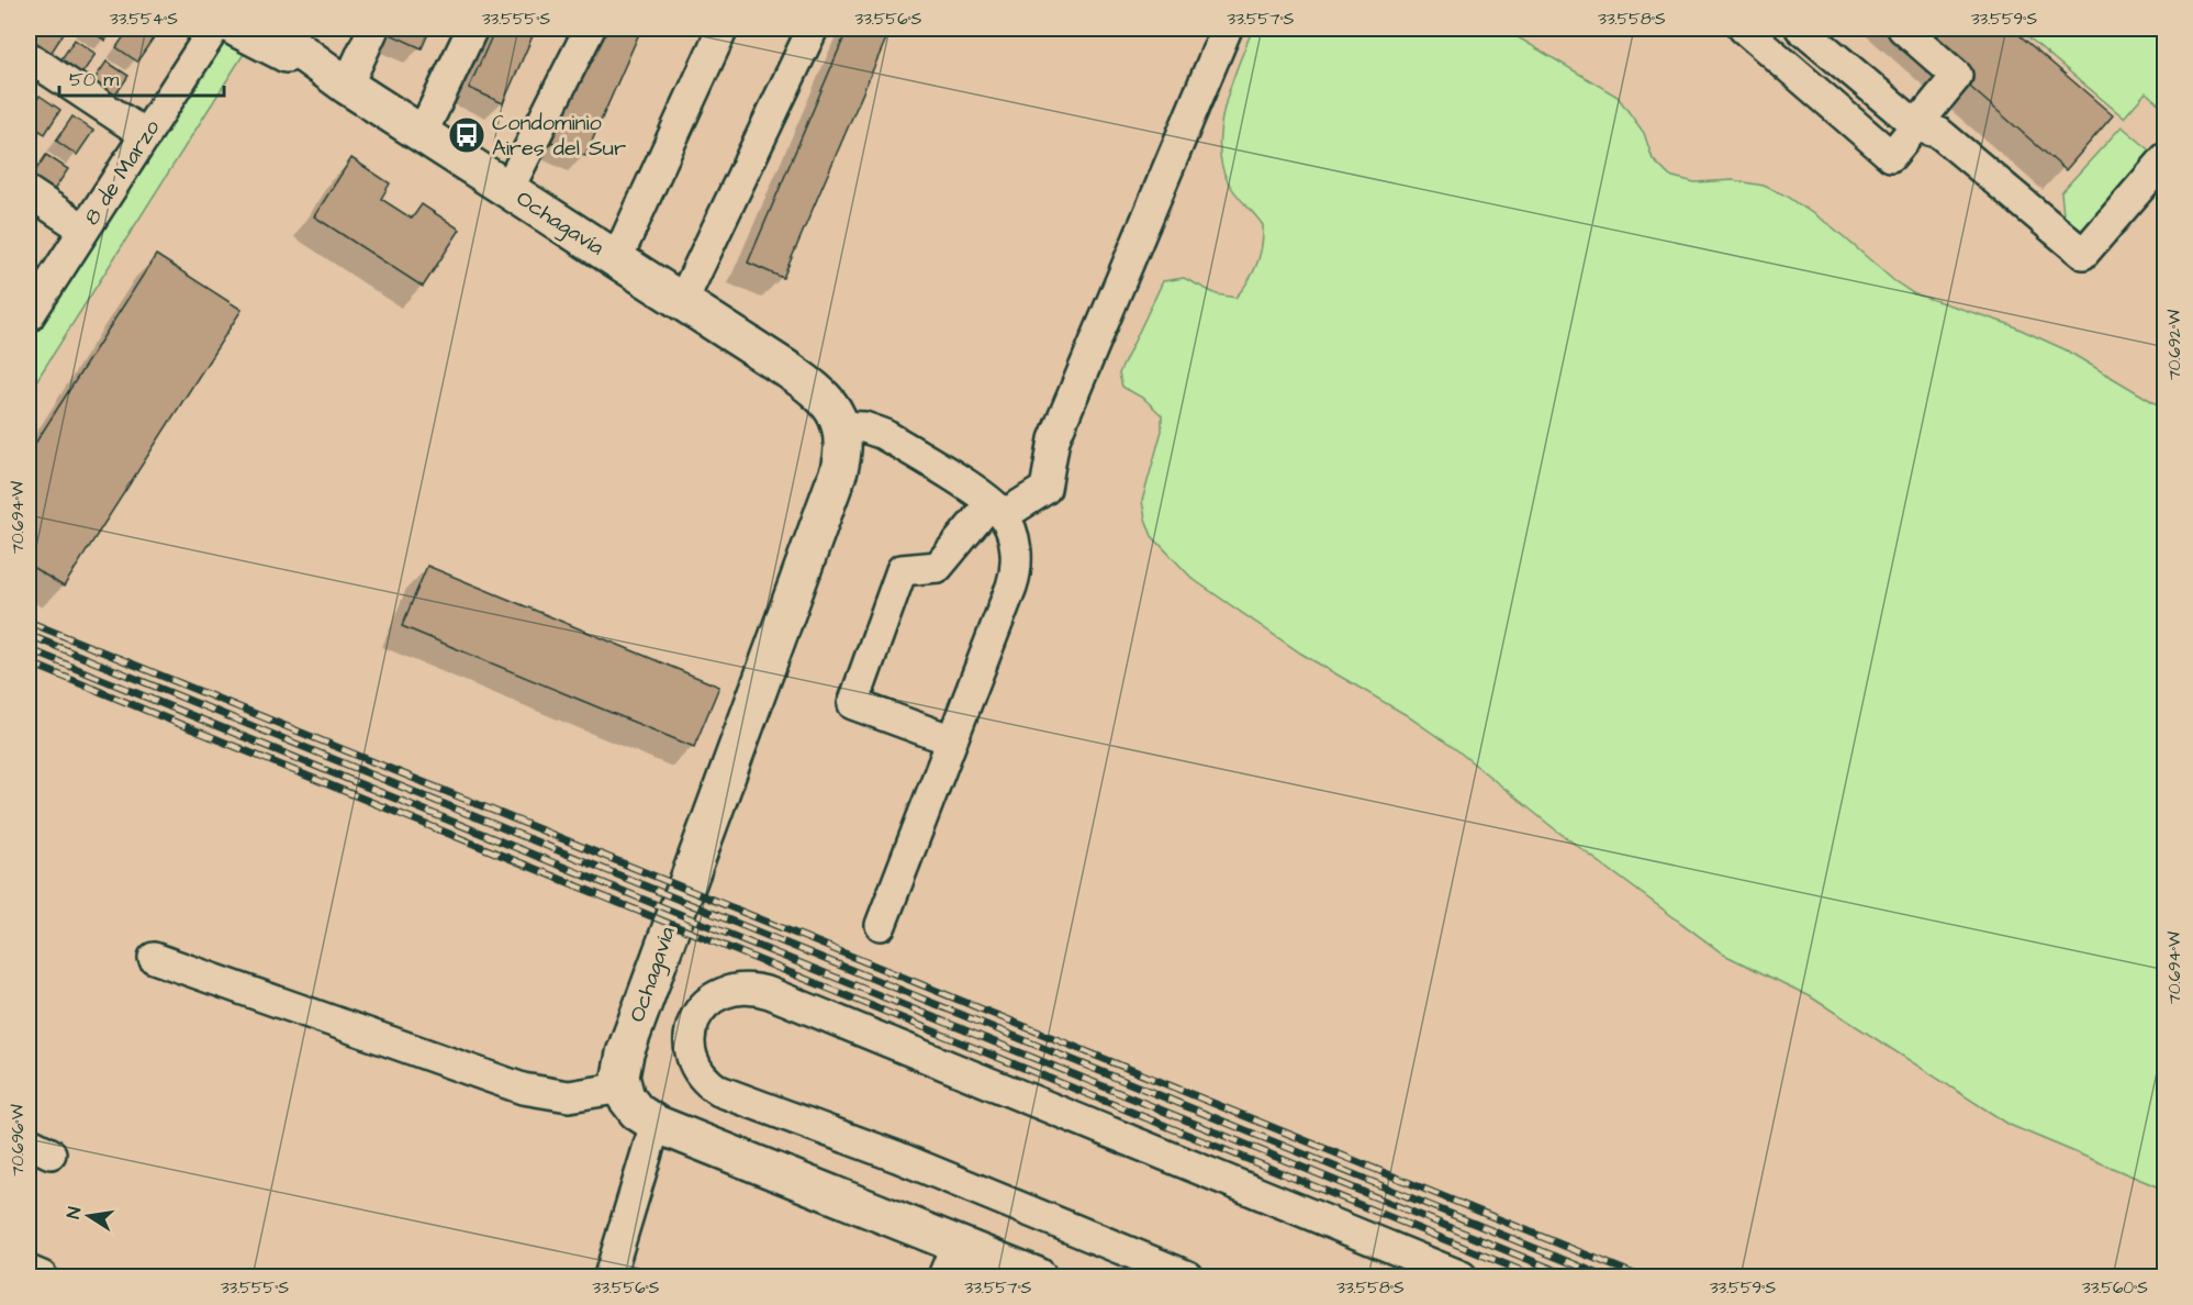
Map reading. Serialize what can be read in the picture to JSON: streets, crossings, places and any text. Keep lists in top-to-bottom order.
{
  "streets": {
    "main road": ["Ochagavía"],
    "street": ["8 de Marzo"]
  },
  "places": {
    "bus stop": ["Condominio Aires del Sur"]
  },
  "scale_bar": "50 m",
  "north": "left",
  "coordinates": [
    "33.554°S",
    "33.555°S",
    "33.556°S",
    "33.557°S",
    "33.558°S",
    "33.559°S",
    "70.692°W",
    "70.694°W",
    "70.696°W",
    "33.560°S"
  ]
}
